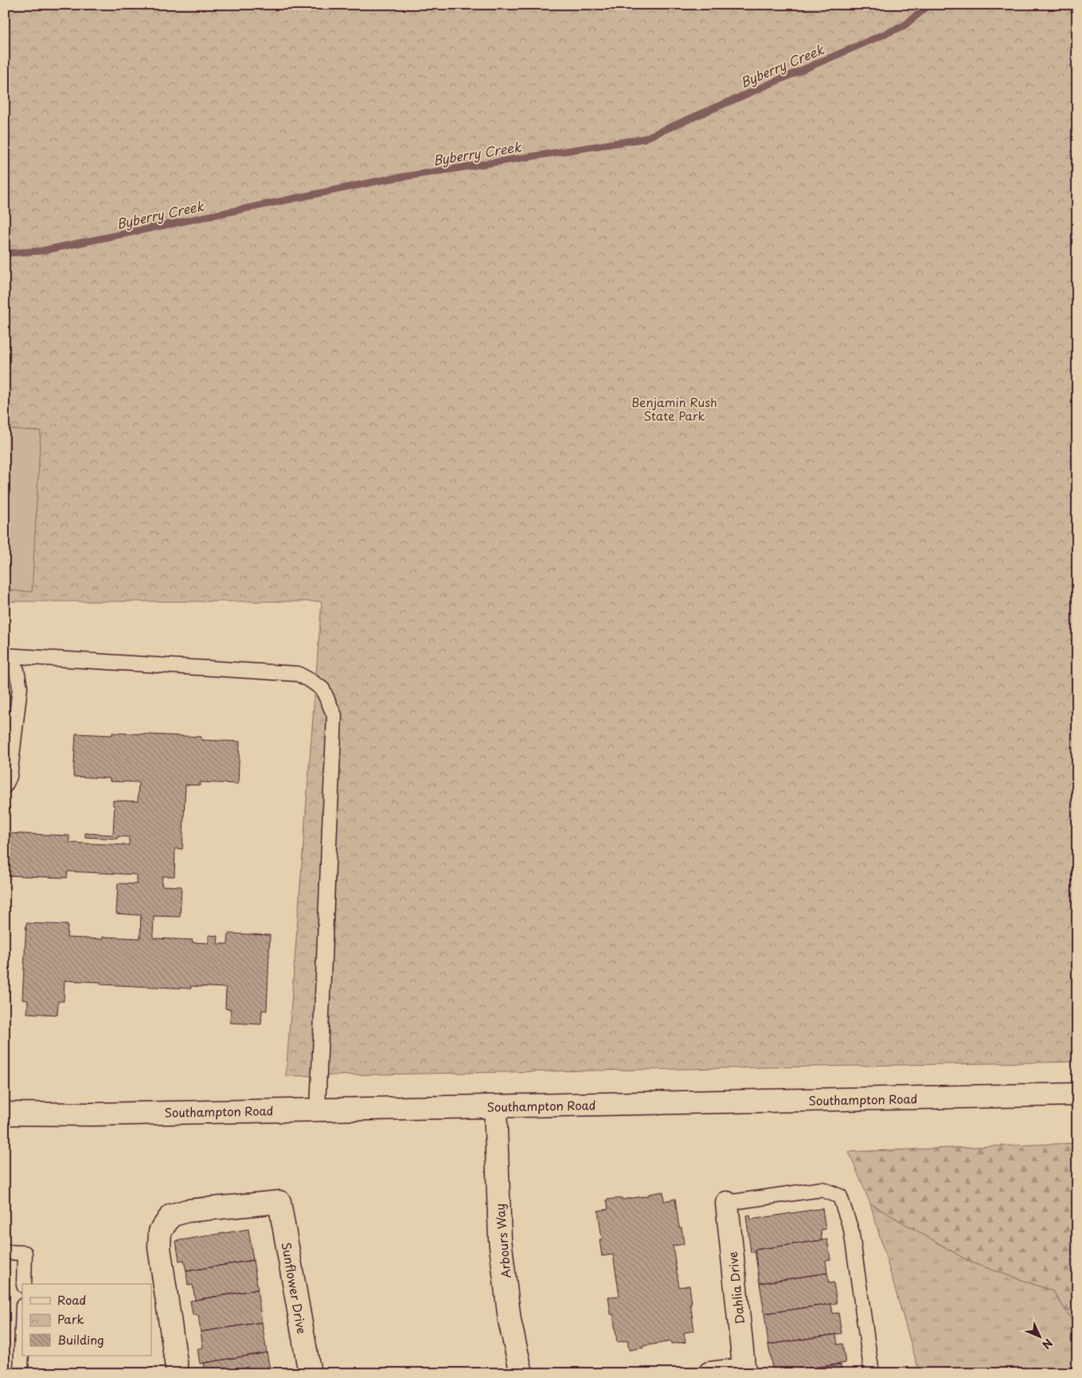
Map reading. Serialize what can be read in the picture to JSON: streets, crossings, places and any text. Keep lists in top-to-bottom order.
{
  "streets": {
    "street": [
      "Southampton Road",
      "Arbours Way",
      "Sunflower Drive",
      "Dahlia Drive"
    ]
  },
  "crossings": [
    ["Southampton Road", "Arbours Way"]
  ],
  "water": ["Byberry Creek"],
  "parks": ["Benjamin Rush State Park"],
  "legend": ["Road", "Park", "Building"],
  "north": "bottom right"
}
